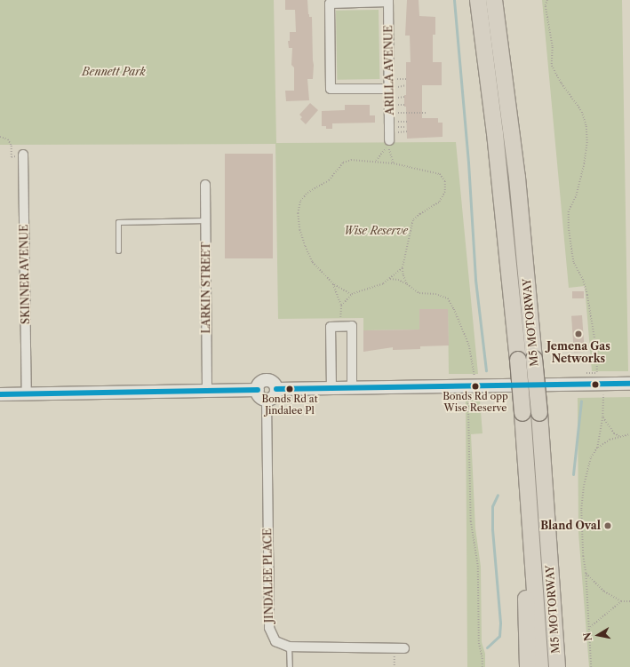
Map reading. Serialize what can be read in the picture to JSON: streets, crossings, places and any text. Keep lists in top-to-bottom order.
{
  "streets": {
    "highway": ["M5 MOTORWAY"],
    "street": [
      "ARILLA AVENUE",
      "SKINNER AVENUE",
      "LARKIN STREET",
      "JINDALEE PLACE"
    ]
  },
  "parks": ["Bennett Park", "Wise Reserve"],
  "places": [
    "Jemena Gas Networks",
    "Bonds Rd opp Wise Reserve",
    "Bonds Rd at Jindalee Pl",
    "Bland Oval"
  ],
  "north": "left"
}
